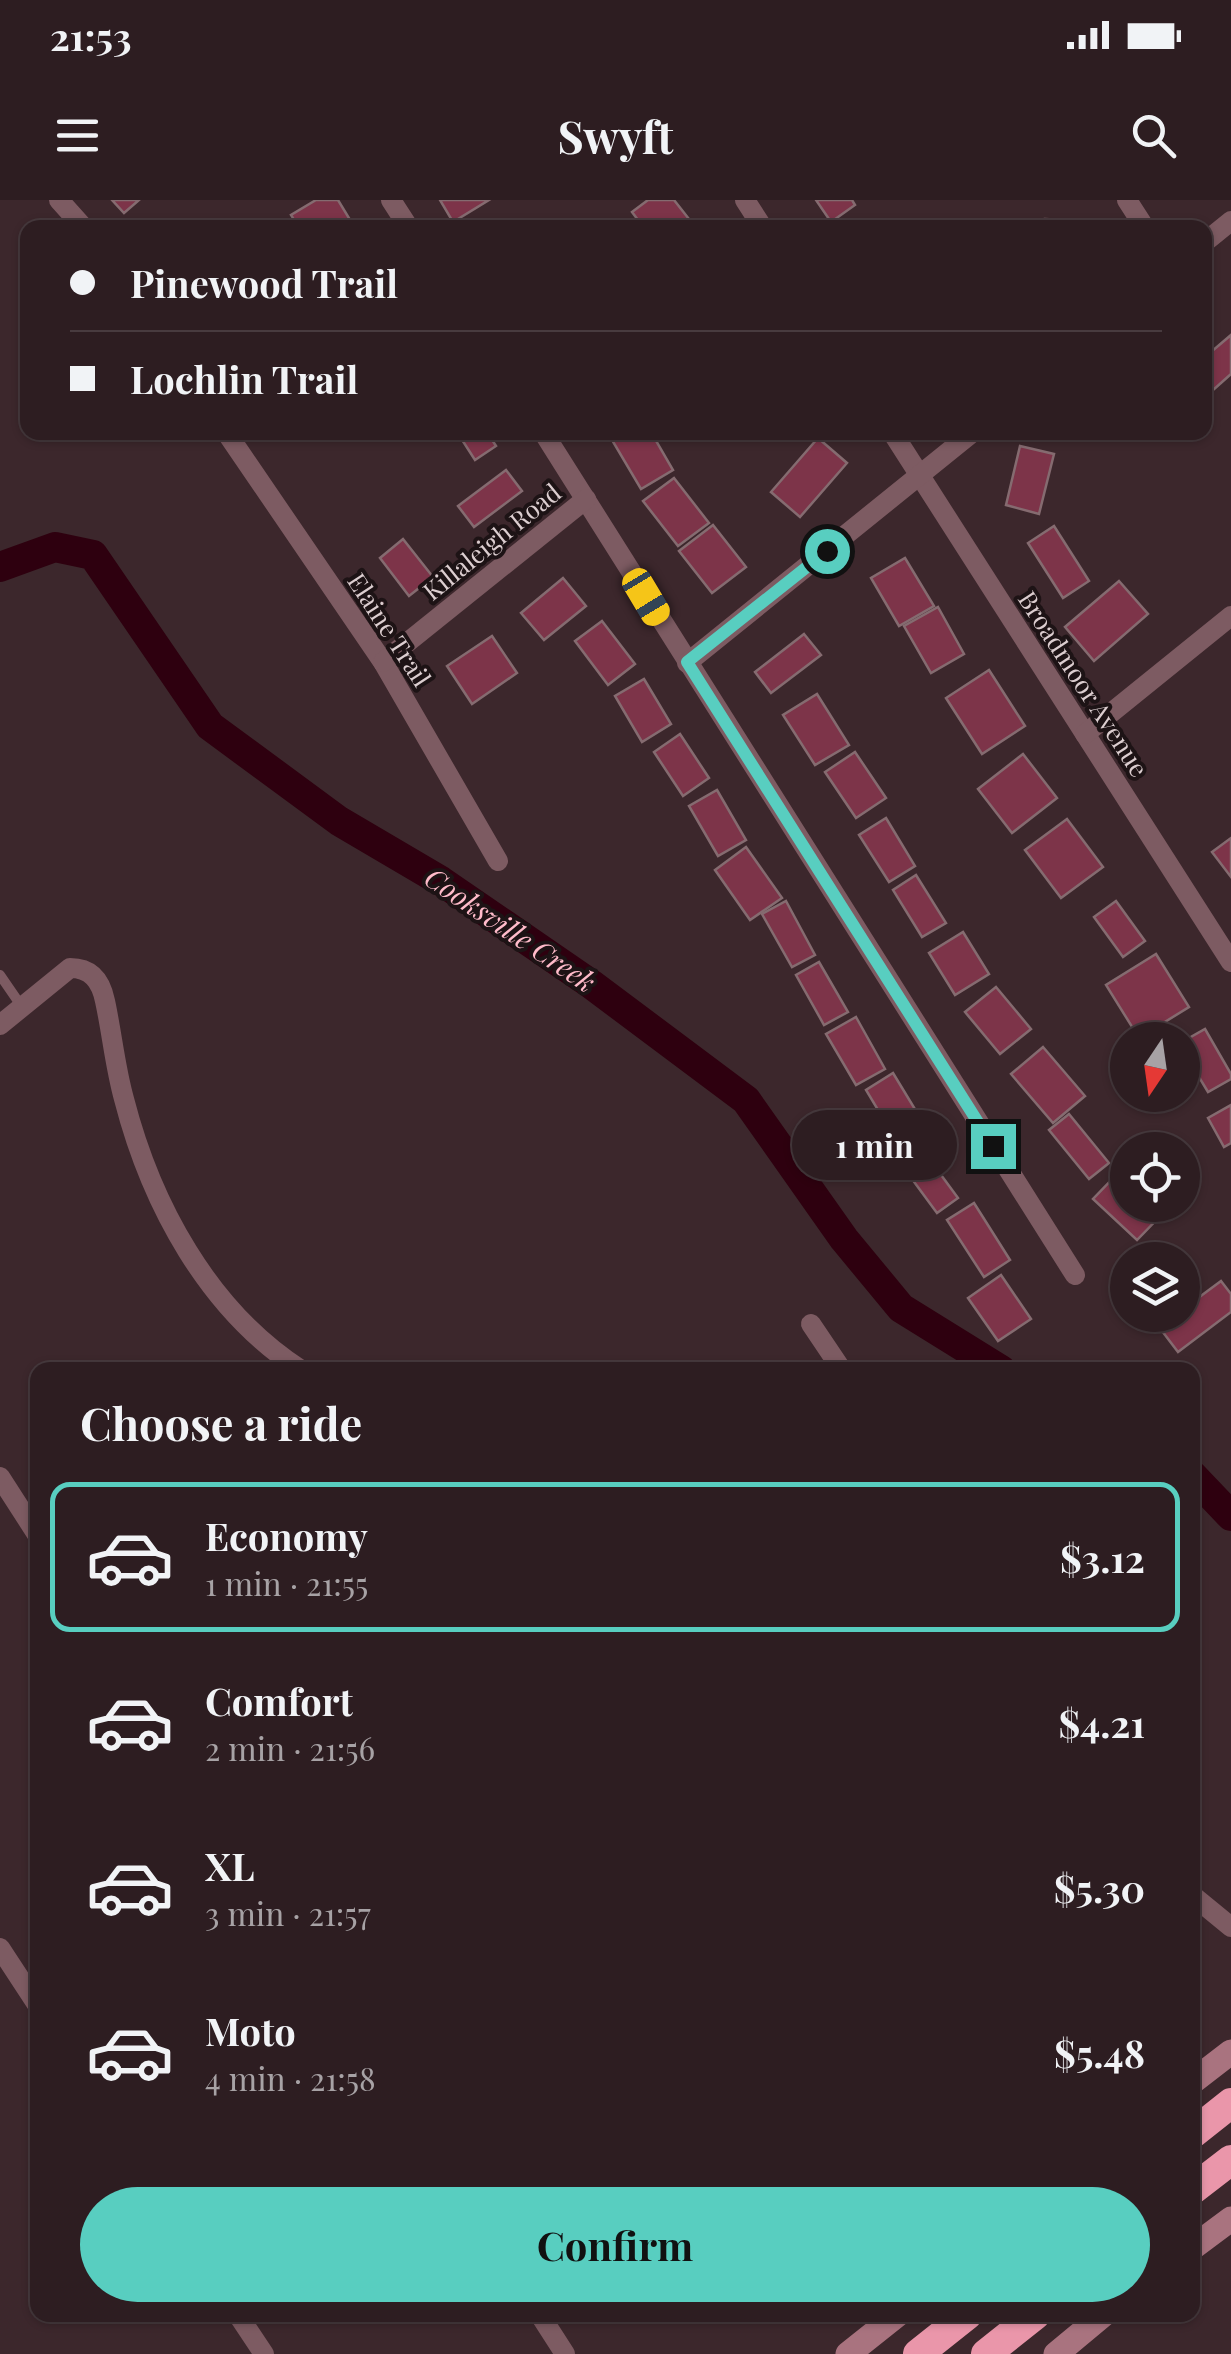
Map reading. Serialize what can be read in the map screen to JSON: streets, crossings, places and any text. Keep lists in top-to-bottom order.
{
  "streets": {
    "street": ["Killaleigh Road", "Elaine Trail", "Broadmoor Avenue"]
  },
  "crossings": [
    ["Killaleigh Road", "Elaine Trail"]
  ],
  "water": ["Cooksville Creek"],
  "north": "bottom",
  "page": {
    "status": "21:53",
    "header": "Swyft",
    "banner": ["Pinewood Trail", "Lochlin Trail"],
    "bubble": "1 min",
    "heading": "Choose a ride",
    "list": [
      {
        "name": "Economy",
        "note": "1 min · 21:55",
        "value": "$3.12"
      },
      {
        "name": "Comfort",
        "note": "2 min · 21:56",
        "value": "$4.21"
      },
      {
        "name": "XL",
        "note": "3 min · 21:57",
        "value": "$5.30"
      },
      {
        "name": "Moto",
        "note": "4 min · 21:58",
        "value": "$5.48"
      }
    ],
    "buttons": "Confirm"
  }
}
